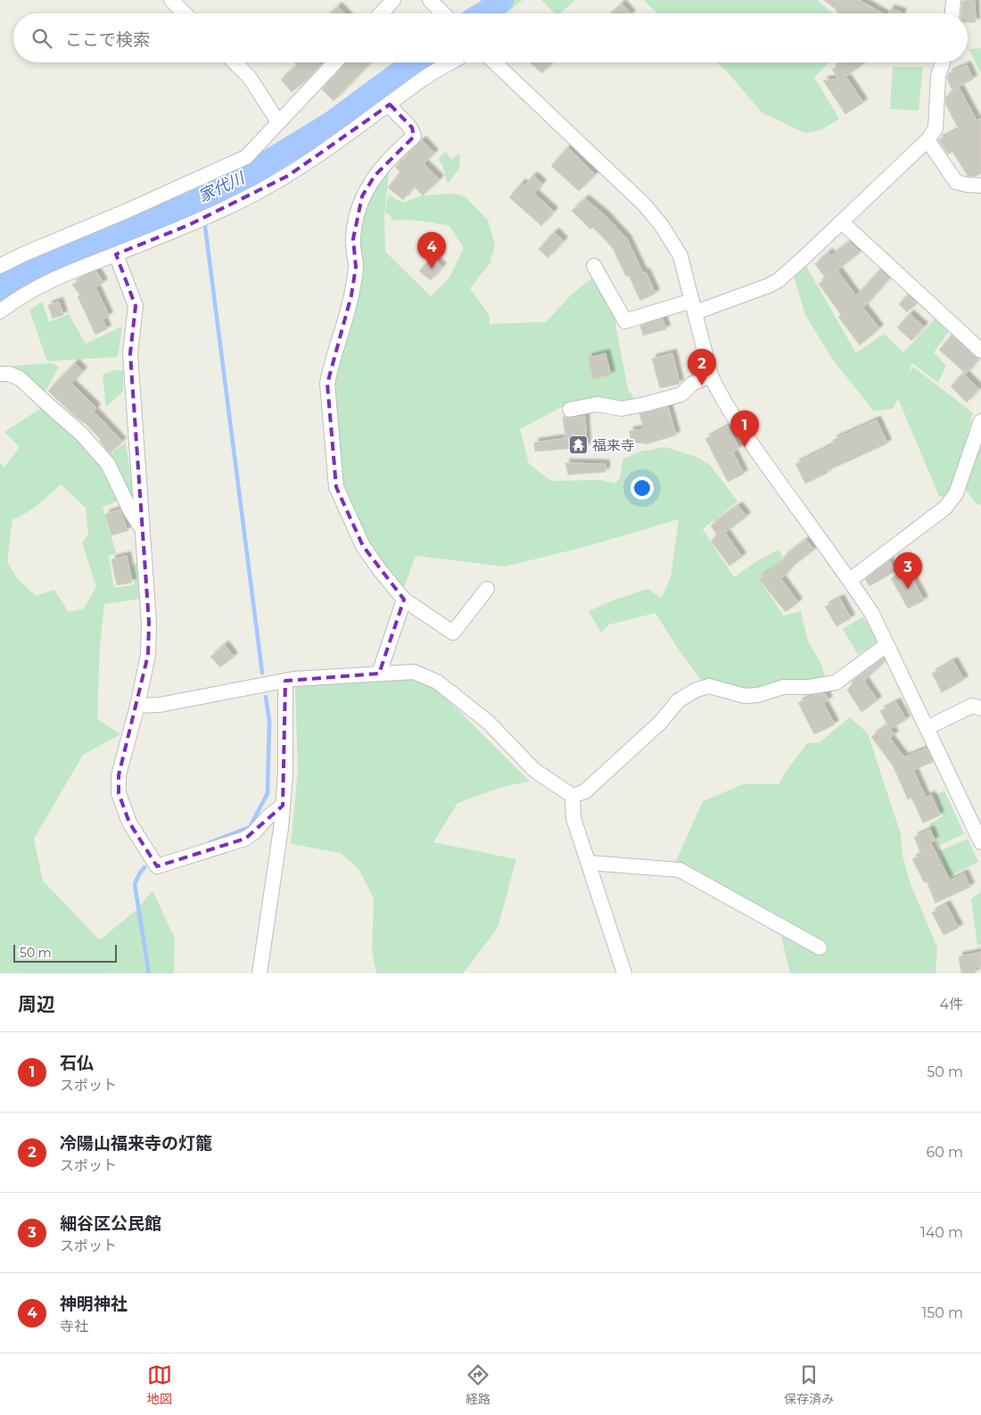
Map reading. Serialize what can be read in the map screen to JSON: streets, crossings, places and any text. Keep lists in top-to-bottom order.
{
  "water": ["家代川"],
  "places": {
    "temple": ["福来寺"]
  },
  "scale_bar": "50 m",
  "page": {
    "search": "ここで検索",
    "pins": [
      "4",
      "2",
      "1",
      "3"
    ],
    "scale": "50 m",
    "heading": ["周辺", "4件"],
    "list": [
      {
        "mark": "1",
        "name": "石仏",
        "note": "スポット",
        "value": "50 m"
      },
      {
        "mark": "2",
        "name": "冷陽山福来寺の灯籠",
        "note": "スポット",
        "value": "60 m"
      },
      {
        "mark": "3",
        "name": "細谷区公民館",
        "note": "スポット",
        "value": "140 m"
      },
      {
        "mark": "4",
        "name": "神明神社",
        "note": "寺社",
        "value": "150 m"
      }
    ],
    "nav": ["地図", "経路", "保存済み"]
  }
}
